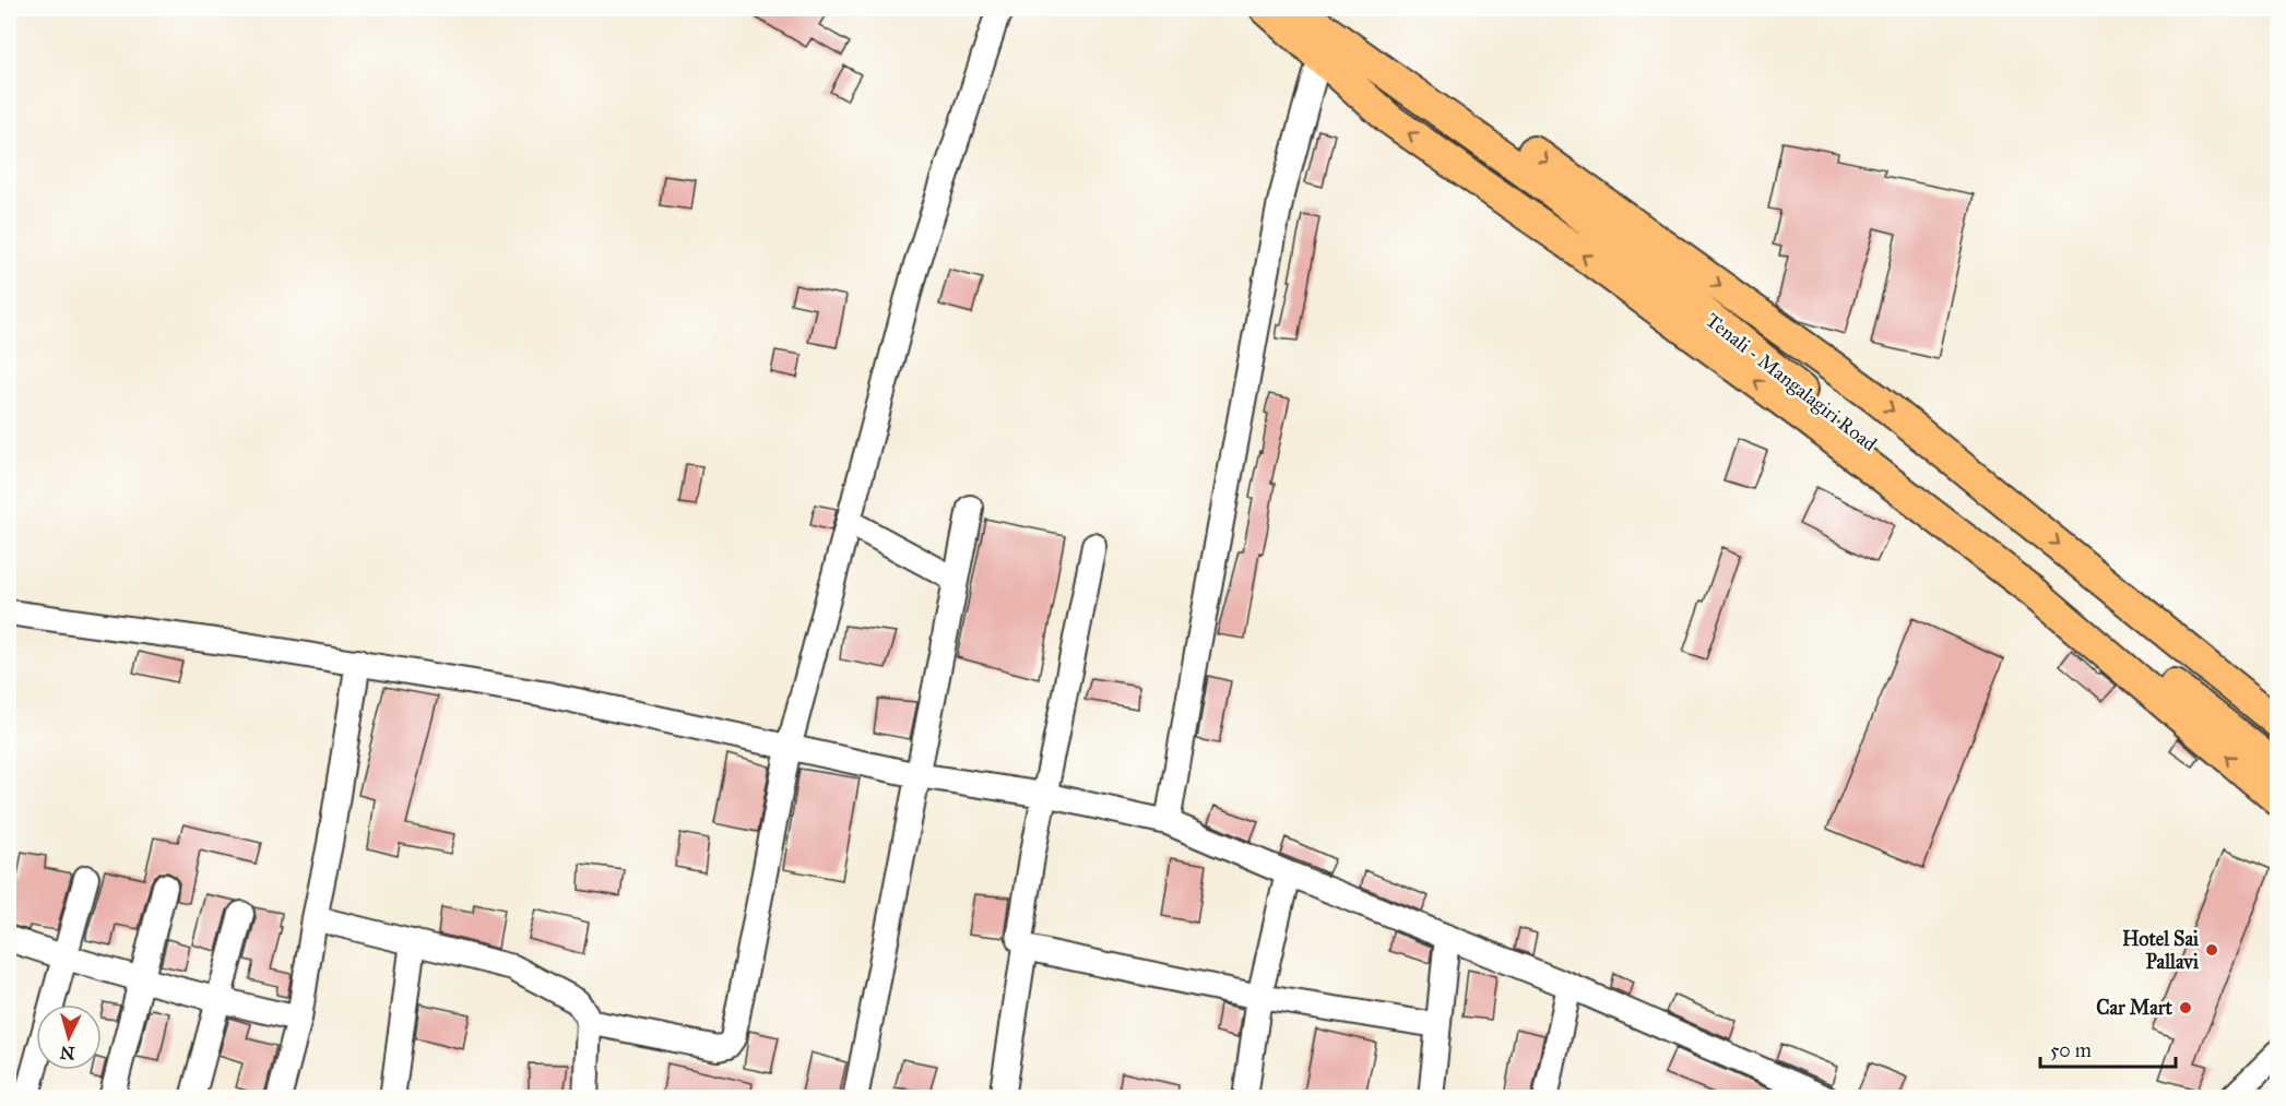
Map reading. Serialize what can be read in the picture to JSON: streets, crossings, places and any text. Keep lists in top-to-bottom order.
{
  "streets": {
    "main road": ["Tenali - Mangalagiri Road"]
  },
  "places": ["Hotel Sai Pallavi", "Car Mart"],
  "scale_bar": "50 m",
  "north": "bottom"
}
